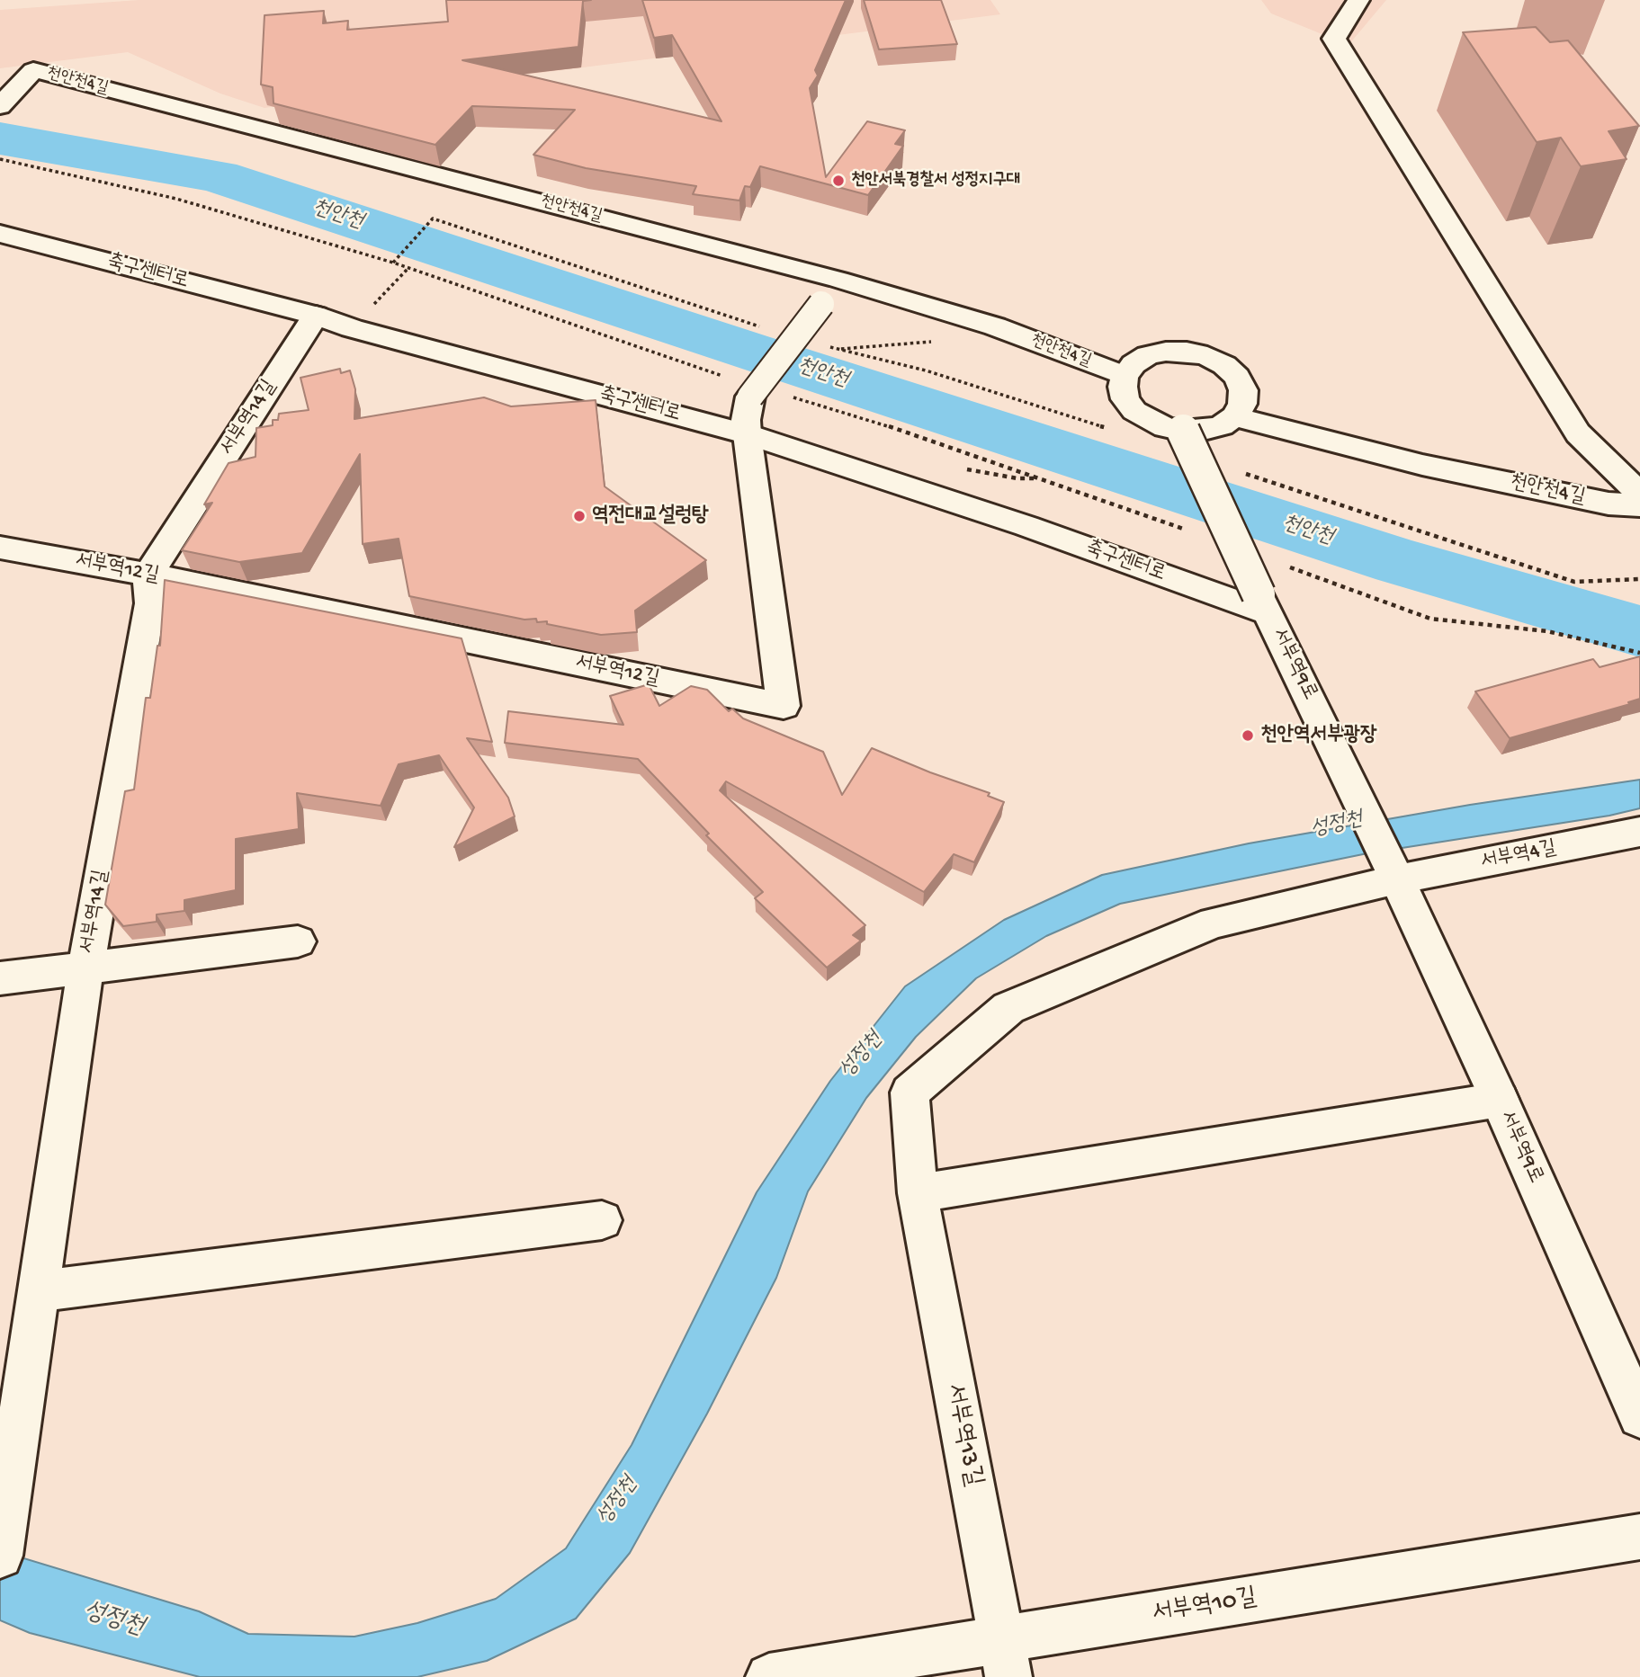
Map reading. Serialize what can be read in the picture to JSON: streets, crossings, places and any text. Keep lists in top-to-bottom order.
{
  "streets": {
    "street": [
      "천안천4길",
      "축구센터로",
      "서부역14길",
      "서부역12길",
      "서부역9로",
      "서부역4길",
      "서부역13길",
      "서부역10길"
    ]
  },
  "crossings": [
    ["천안천4길", "서부역12길"],
    ["천안천4길", "서부역9로"],
    ["축구센터로", "서부역14길"],
    ["축구센터로", "서부역12길"],
    ["축구센터로", "서부역9로"],
    ["서부역14길", "서부역12길"],
    ["서부역9로", "서부역4길"],
    ["서부역4길", "서부역13길"],
    ["서부역13길", "서부역10길"]
  ],
  "water": ["천안천", "성정천"],
  "places": ["천안서북경찰서 성정지구대", "역전대교설렁탕", "천안역서부광장"]
}
